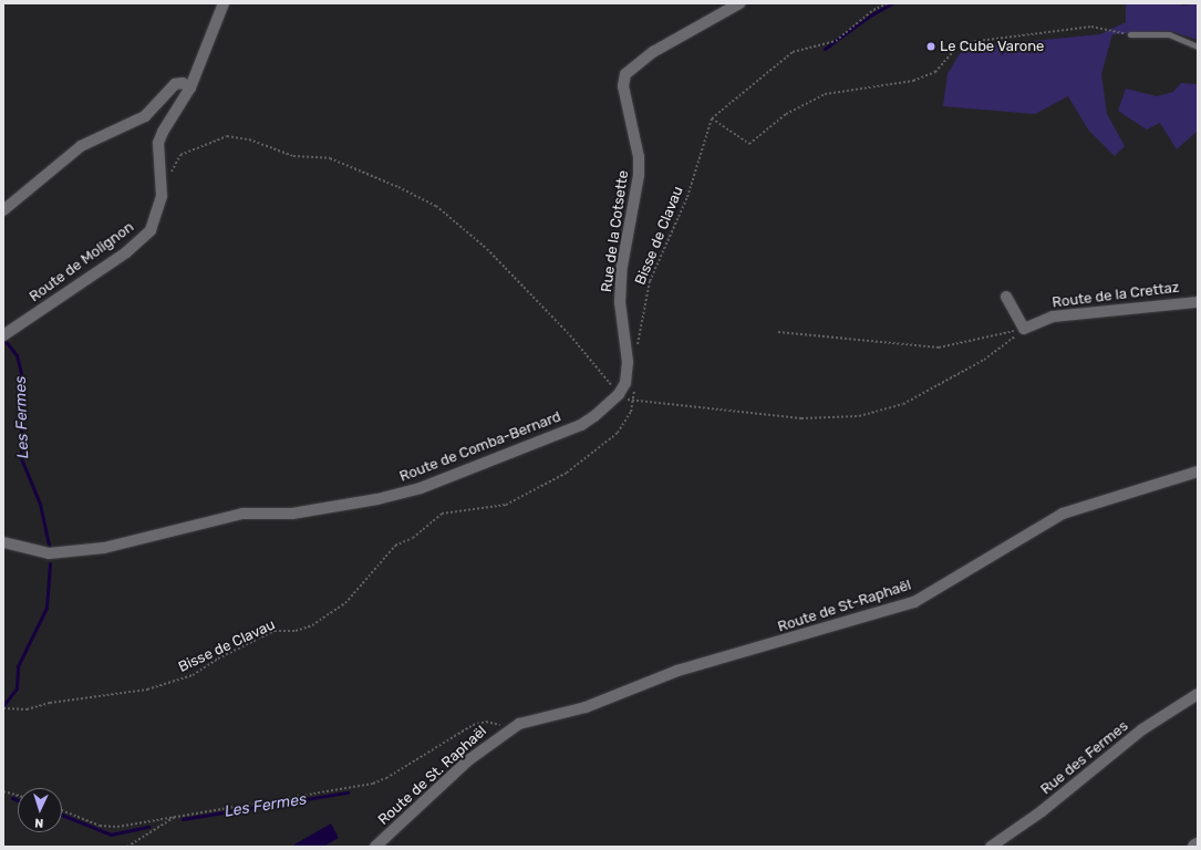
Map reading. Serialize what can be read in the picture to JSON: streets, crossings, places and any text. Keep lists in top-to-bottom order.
{
  "streets": {
    "street": [
      "Rue de la Cotsette",
      "Route de Molignon",
      "Route de la Crettaz",
      "Route de Comba-Bernard",
      "Route de St-Raphaël",
      "Rue des Fermes",
      "Route de St. Raphaël"
    ],
    "path": ["Bisse de Clavau"]
  },
  "crossings": [
    ["Rue de la Cotsette", "Route de Comba-Bernard"],
    ["Route de St-Raphaël", "Route de St. Raphaël"]
  ],
  "water": ["Les Fermes"],
  "places": ["Le Cube Varone"],
  "north": "bottom"
}
